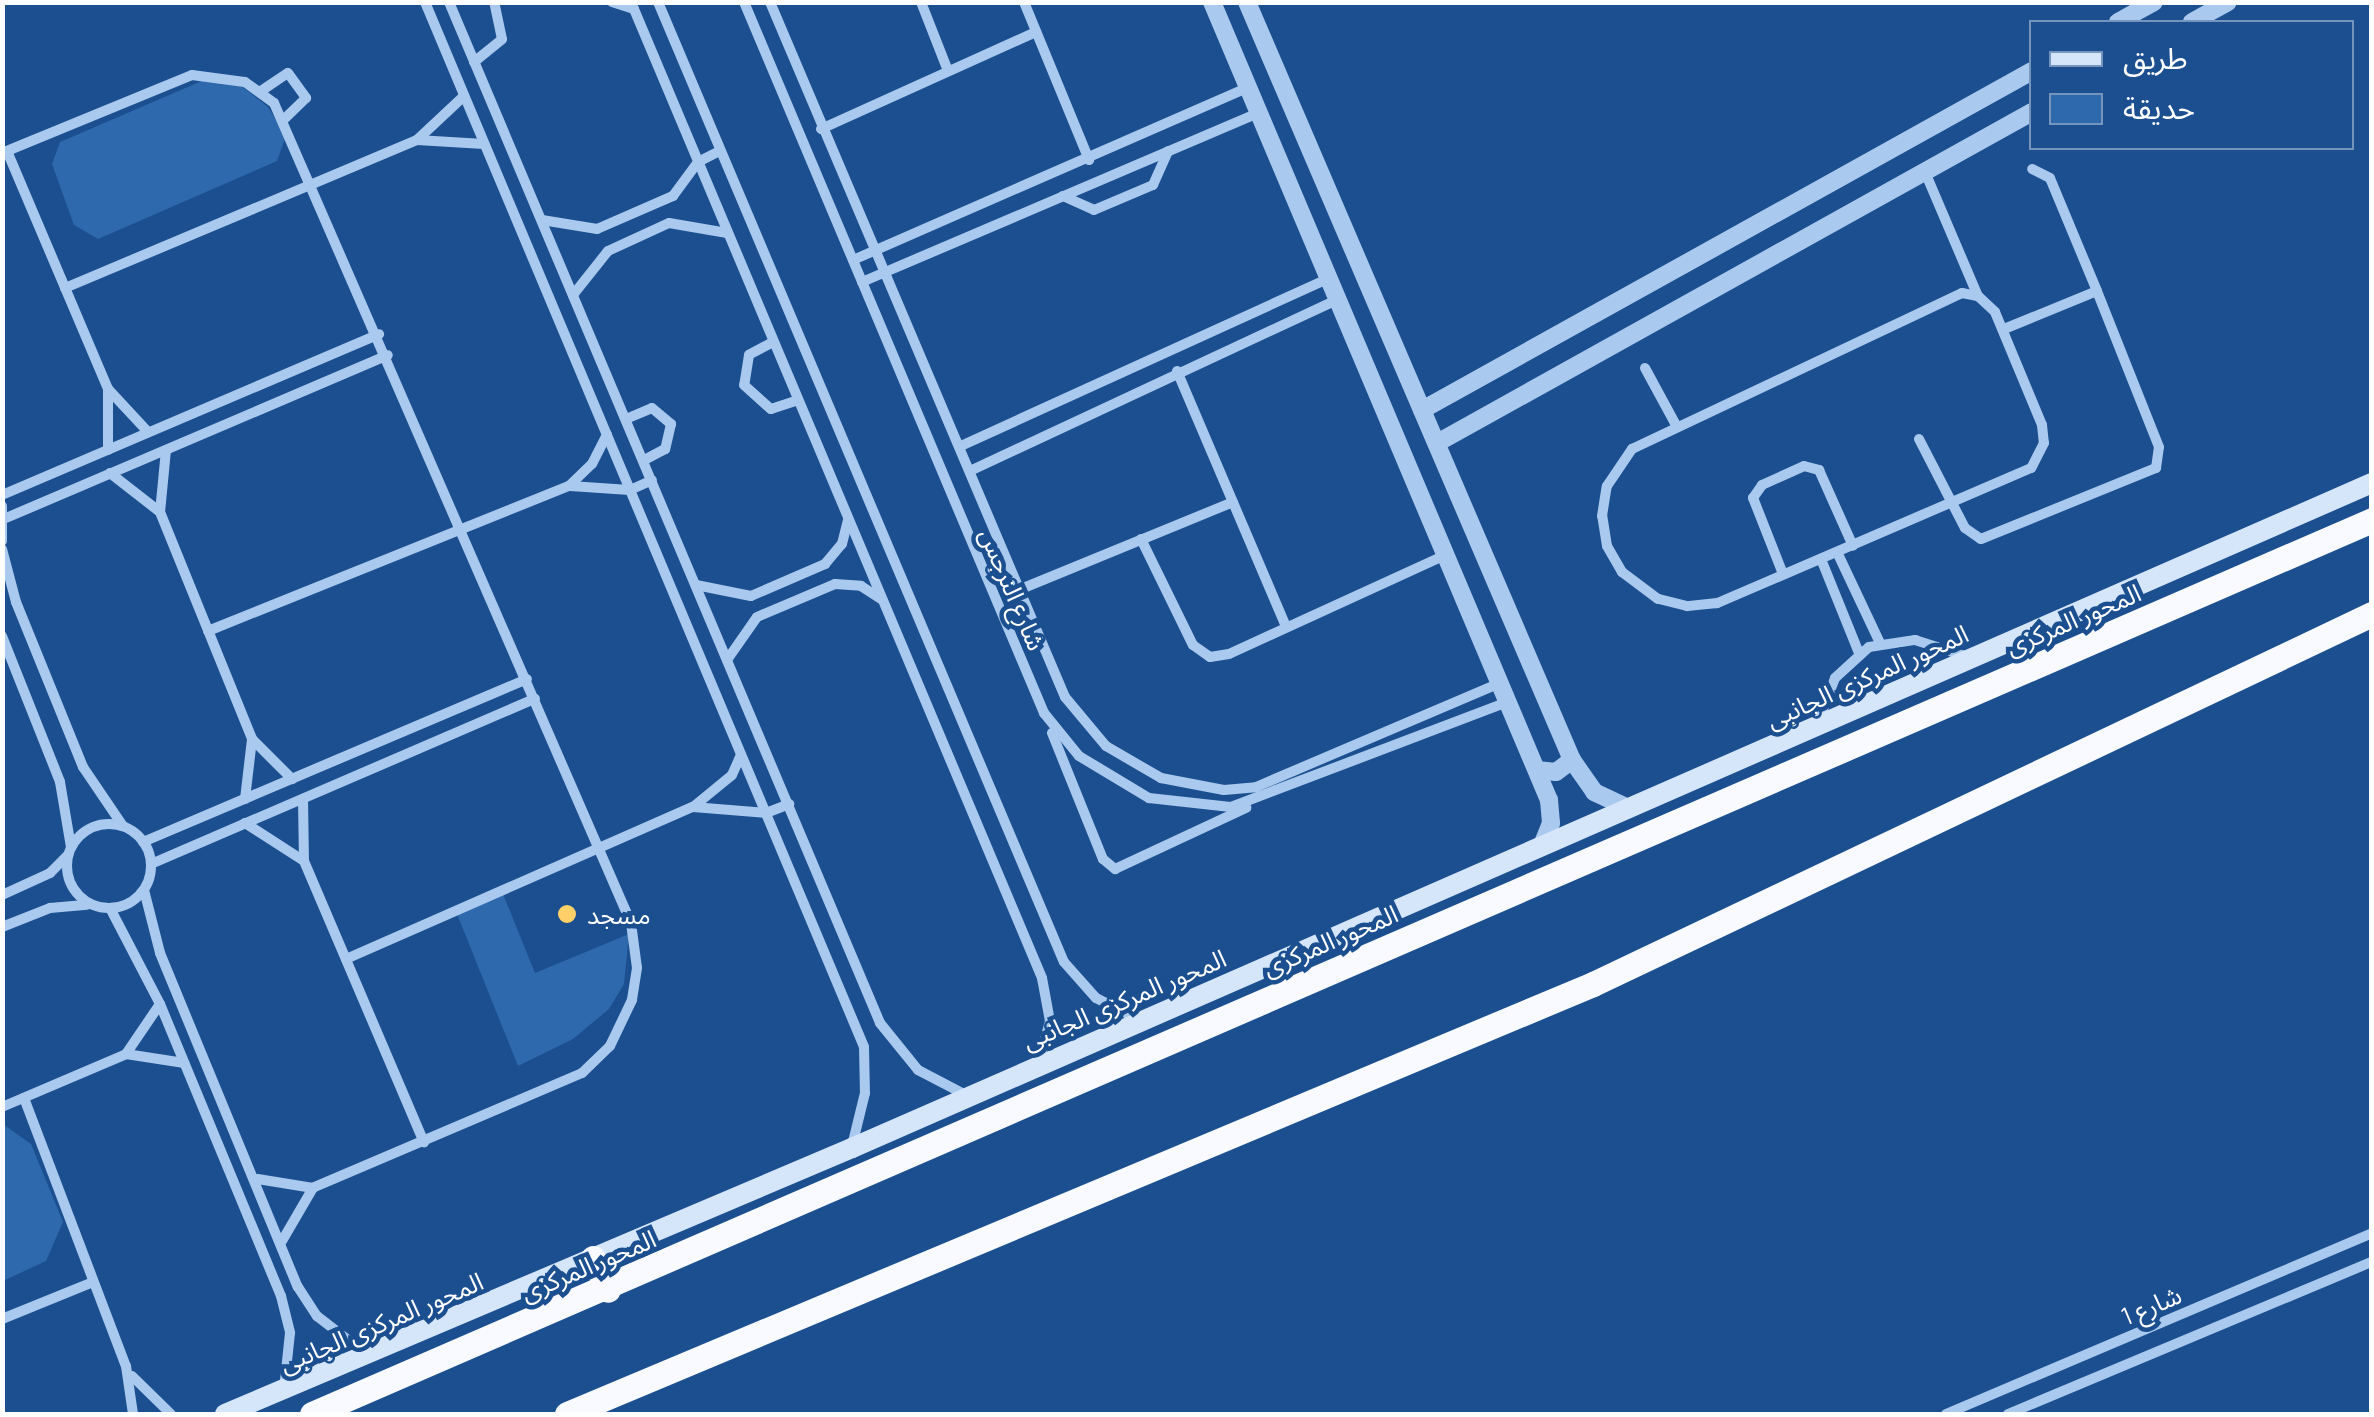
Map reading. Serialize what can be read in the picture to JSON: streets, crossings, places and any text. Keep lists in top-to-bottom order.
{
  "streets": {
    "highway": ["المحور المركزى"],
    "main road": ["المحور المركزى الجانبى"],
    "street": ["شارع النرجس", "شارع 1"]
  },
  "places": ["مسجد"],
  "legend": ["طريق", "حديقة"]
}
